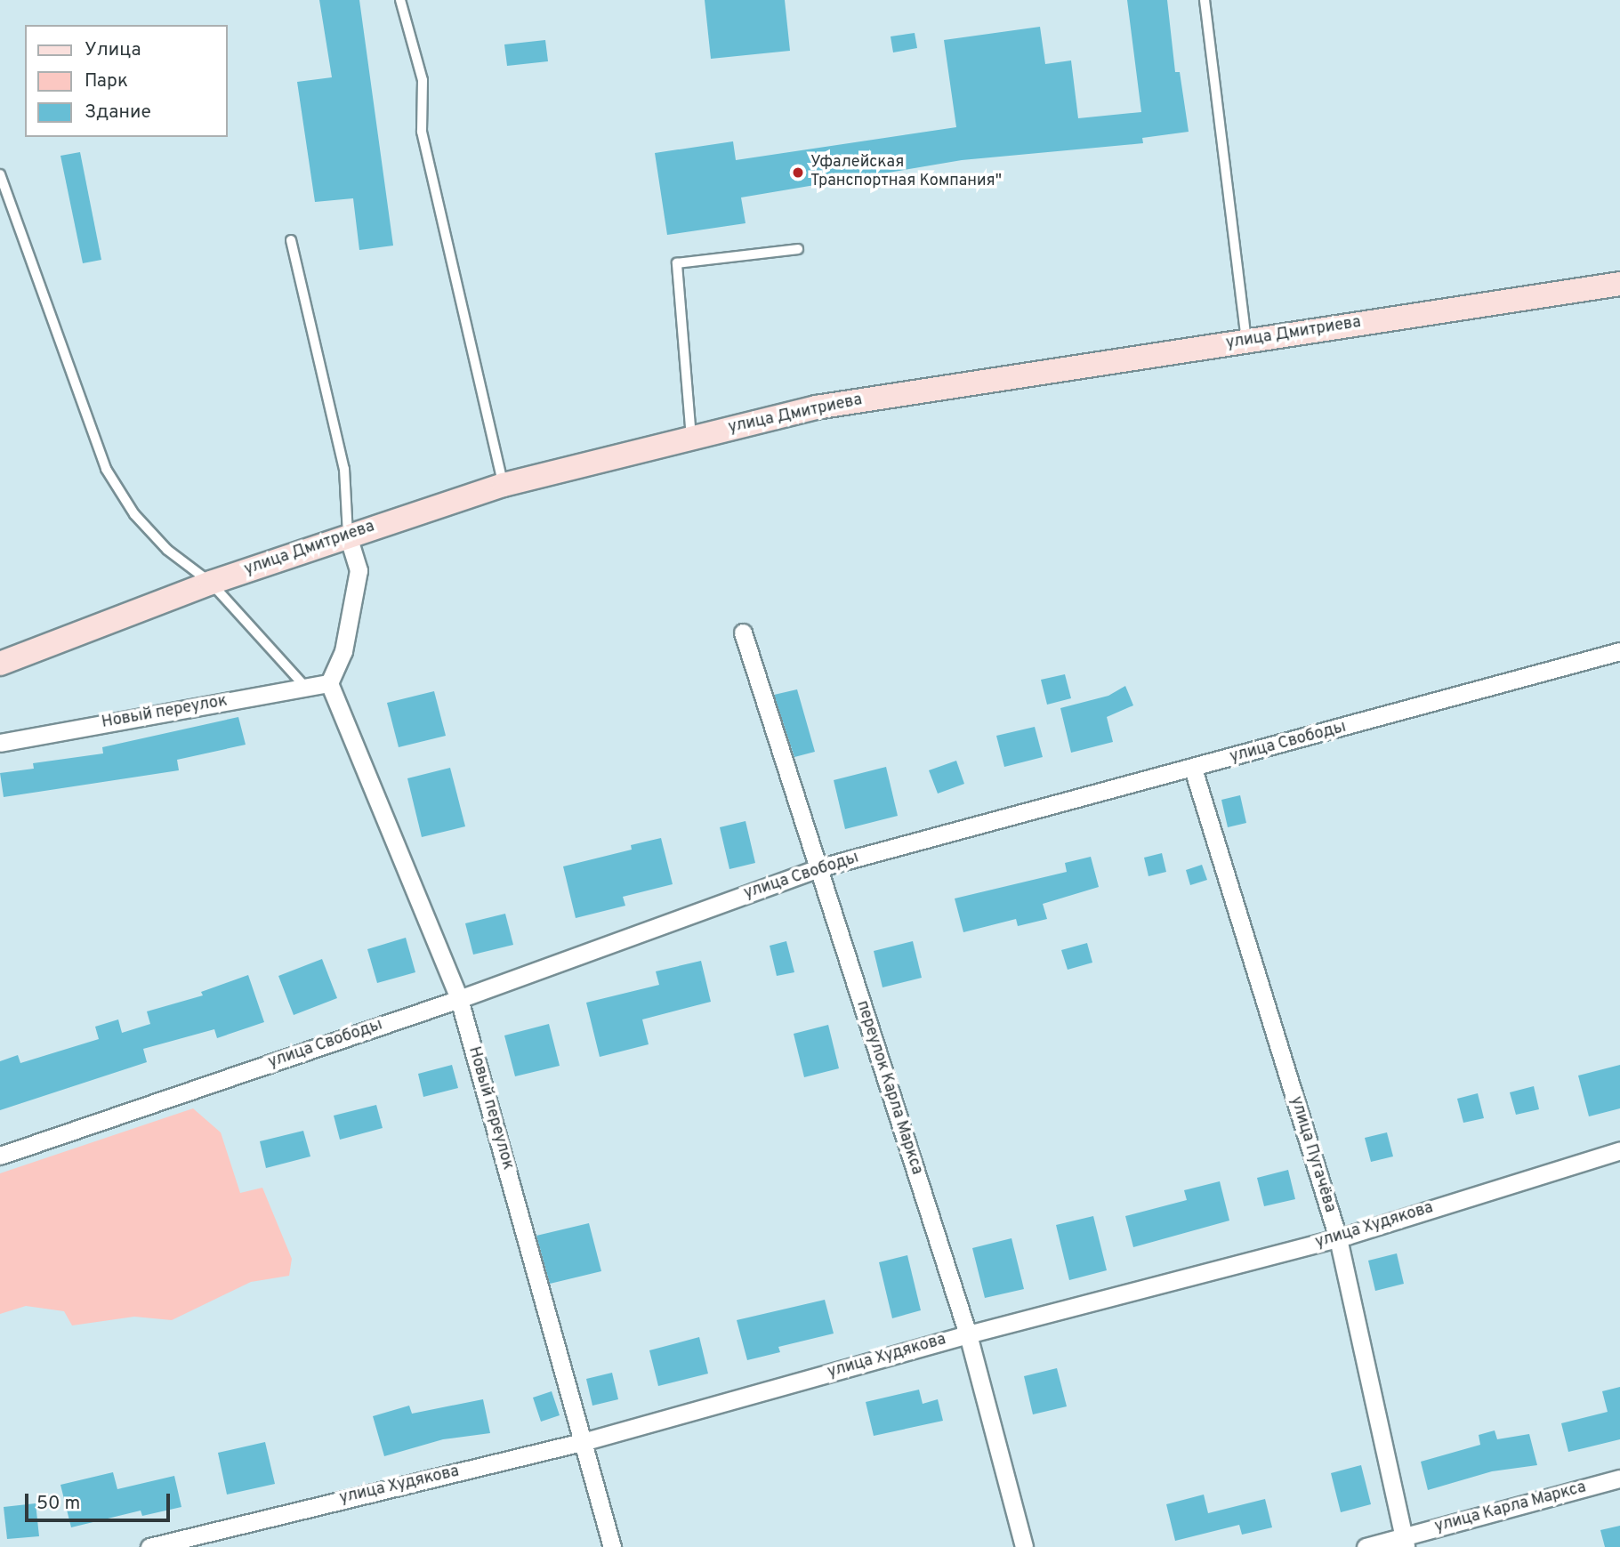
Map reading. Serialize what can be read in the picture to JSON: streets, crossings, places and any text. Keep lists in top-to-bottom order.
{
  "streets": {
    "street": [
      "улица Дмитриева",
      "Новый переулок",
      "улица Свободы",
      "переулок Карла Маркса",
      "улица Пугачёва",
      "улица Худякова",
      "улица Карла Маркса"
    ]
  },
  "crossings": [
    ["Новый переулок", "улица Свободы"],
    ["Новый переулок", "улица Худякова"],
    ["улица Свободы", "переулок Карла Маркса"],
    ["улица Свободы", "улица Пугачёва"],
    ["переулок Карла Маркса", "улица Худякова"],
    ["улица Пугачёва", "улица Худякова"],
    ["улица Пугачёва", "улица Карла Маркса"]
  ],
  "places": ["Уфалейская Транспортная Компания\""],
  "legend": ["Улица", "Парк", "Здание"],
  "scale_bar": "50 m"
}
